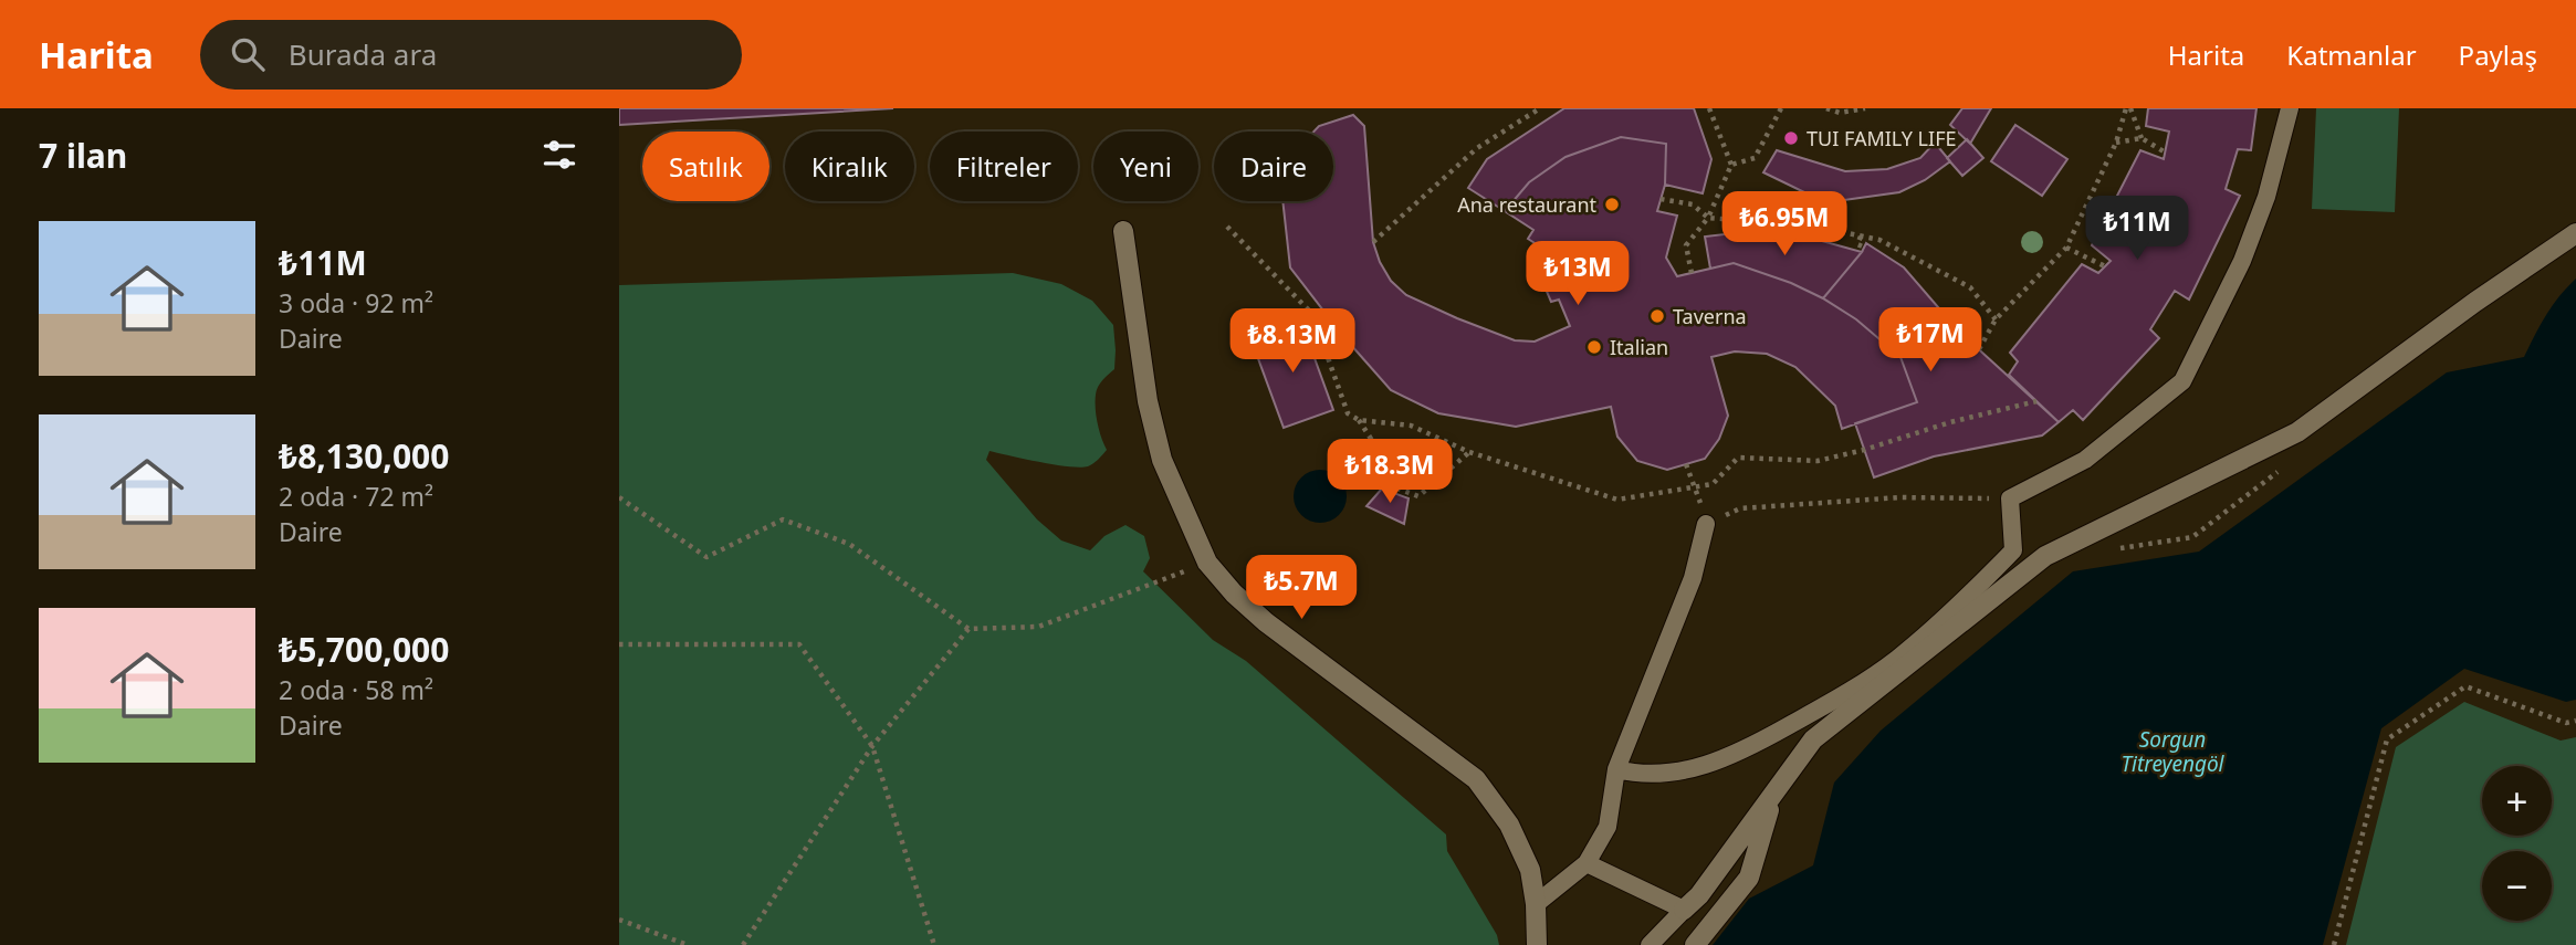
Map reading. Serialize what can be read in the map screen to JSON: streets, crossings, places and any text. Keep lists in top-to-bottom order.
{
  "water": ["Sorgun Titreyengöl"],
  "places": [
    "TUI FAMILY LIFE",
    "Ana restaurant",
    "Taverna",
    "Italian"
  ],
  "page": {
    "header": "Harita",
    "search": "Burada ara",
    "nav": ["Harita", "Katmanlar", "Paylaş"],
    "heading": "7 ilan",
    "chip": [
      "Satılık",
      "Kiralık",
      "Filtreler",
      "Yeni",
      "Daire"
    ],
    "price": [
      "₺6.95M",
      "₺11M",
      "₺13M",
      "₺17M",
      "₺8.13M",
      "₺18.3M",
      "₺5.7M"
    ],
    "list": [
      {
        "name": "₺11M",
        "note": "3 oda · 92 m² · Daire"
      },
      {
        "name": "₺8,130,000",
        "note": "2 oda · 72 m² · Daire"
      },
      {
        "name": "₺5,700,000",
        "note": "2 oda · 58 m² · Daire"
      }
    ],
    "map_buttons": ["+", "−"]
  }
}
